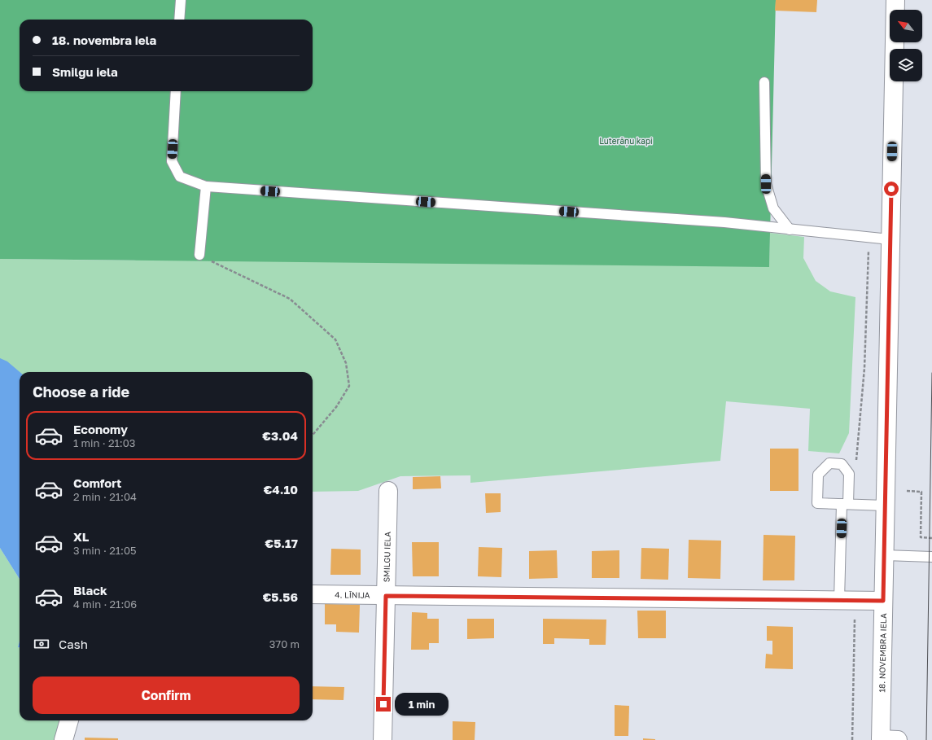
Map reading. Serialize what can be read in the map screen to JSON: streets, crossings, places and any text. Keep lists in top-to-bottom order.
{
  "streets": {
    "street": ["SMILGU IELA", "4. LĪNIJA", "18. NOVEMBRA IELA"]
  },
  "crossings": [
    ["SMILGU IELA", "4. LĪNIJA"],
    ["4. LĪNIJA", "18. NOVEMBRA IELA"]
  ],
  "parks": ["Luterāņu kapi"],
  "north": "top left",
  "page": {
    "banner": ["18. novembra iela", "Smilgu iela"],
    "heading": "Choose a ride",
    "list": [
      {
        "name": "Economy",
        "note": "1 min · 21:03",
        "value": "€3.04"
      },
      {
        "name": "Comfort",
        "note": "2 min · 21:04",
        "value": "€4.10"
      },
      {
        "name": "XL",
        "note": "3 min · 21:05",
        "value": "€5.17"
      },
      {
        "name": "Black",
        "note": "4 min · 21:06",
        "value": "€5.56"
      }
    ],
    "pay": ["Cash", "370 m"],
    "buttons": "Confirm",
    "bubble": "1 min"
  }
}
